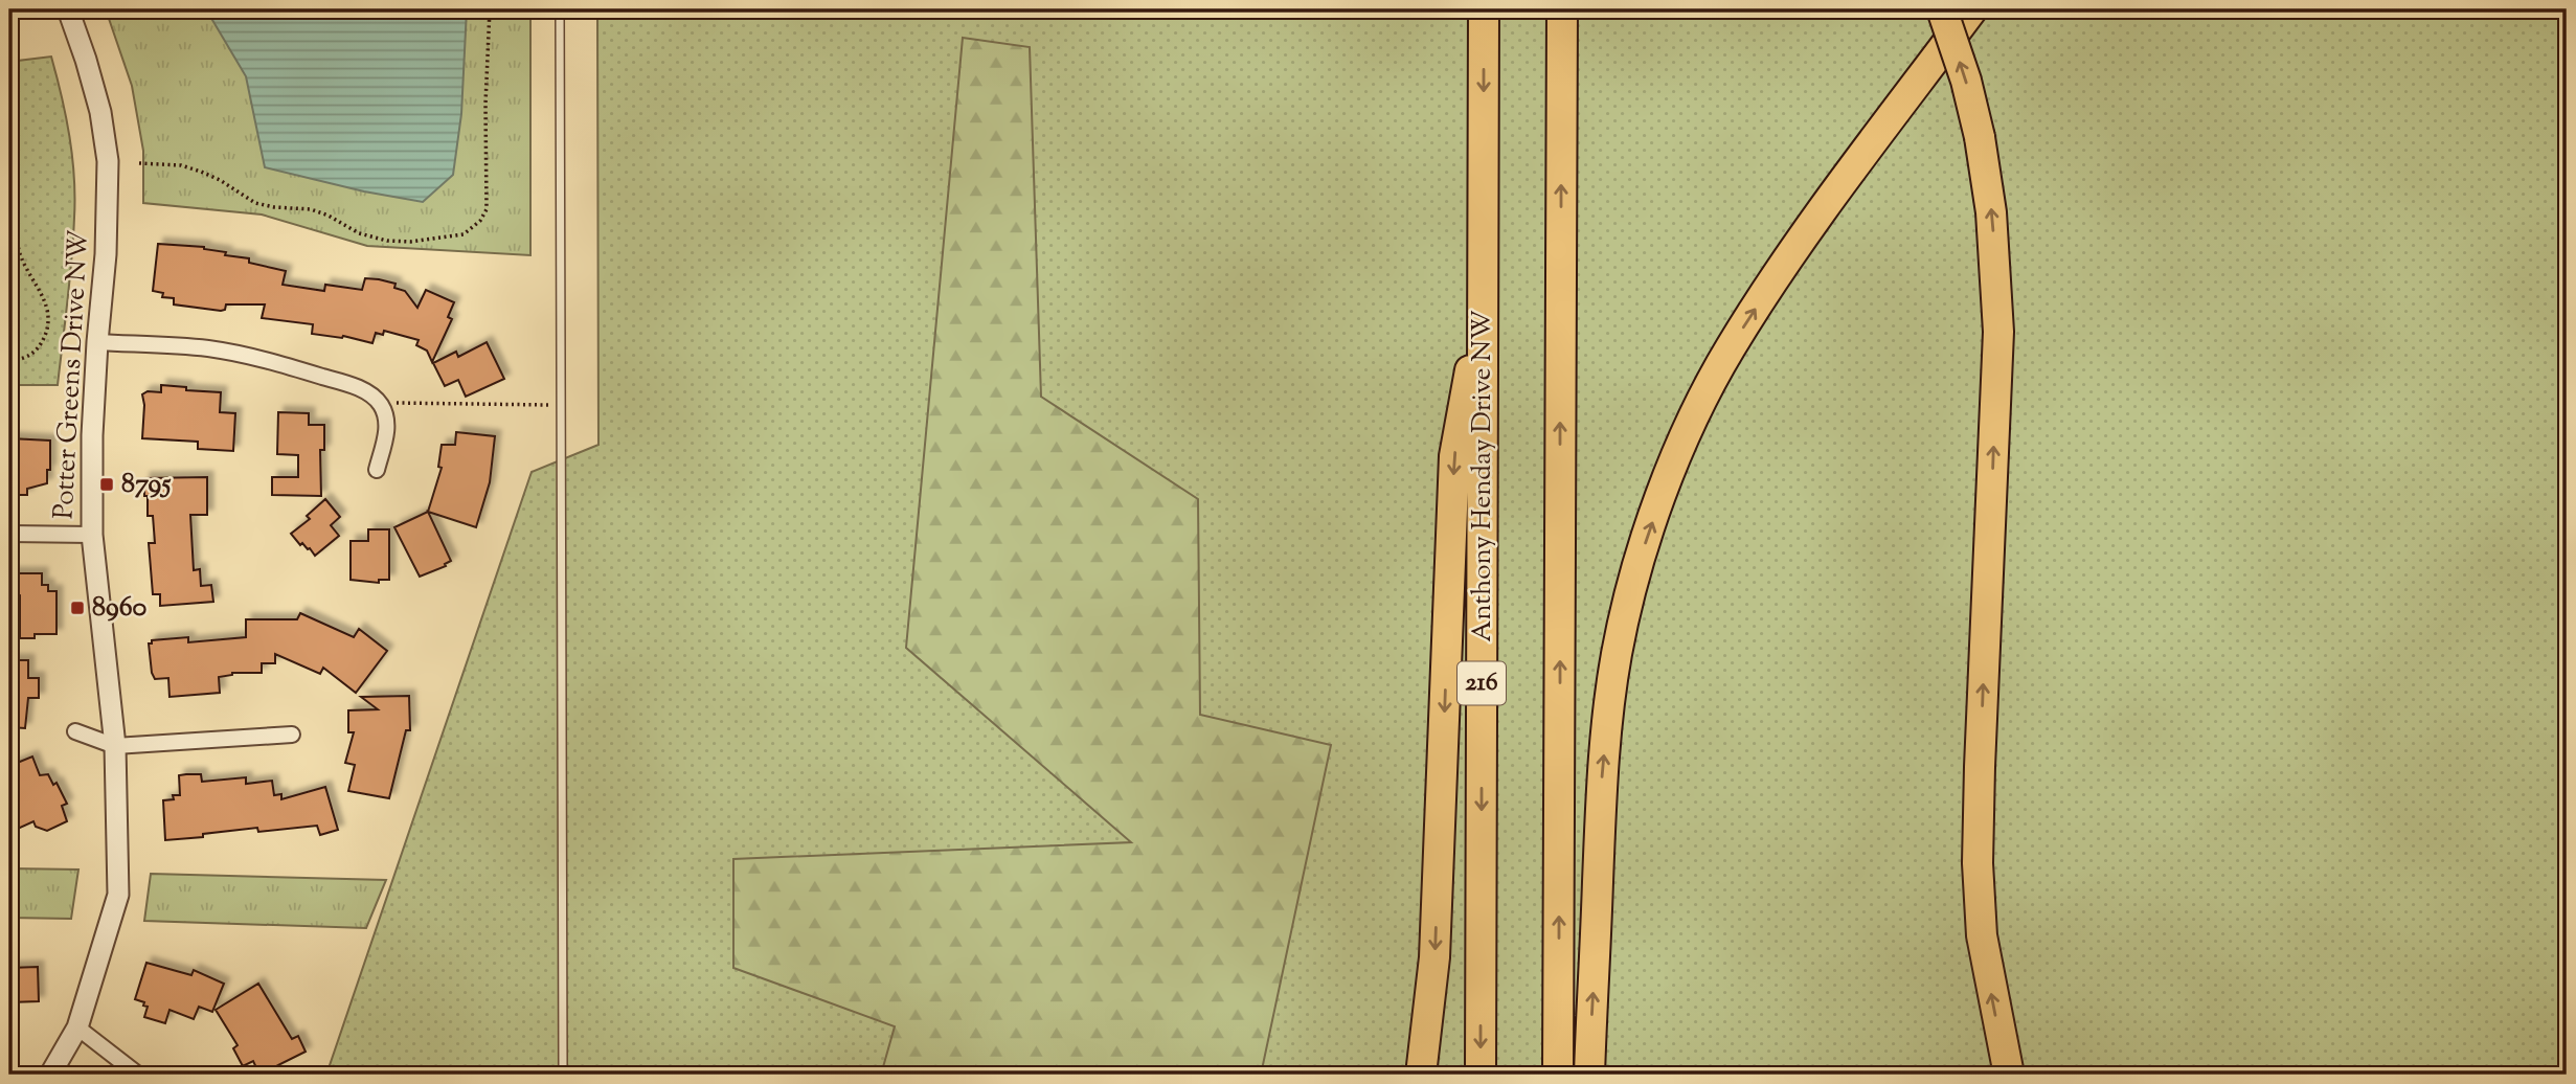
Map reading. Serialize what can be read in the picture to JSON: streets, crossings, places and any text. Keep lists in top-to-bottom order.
{
  "streets": {
    "highway": ["Anthony Henday Drive NW", "216"],
    "street": ["Potter Greens Drive NW"]
  },
  "places": {
    "transit": ["8795", "8960"]
  }
}
